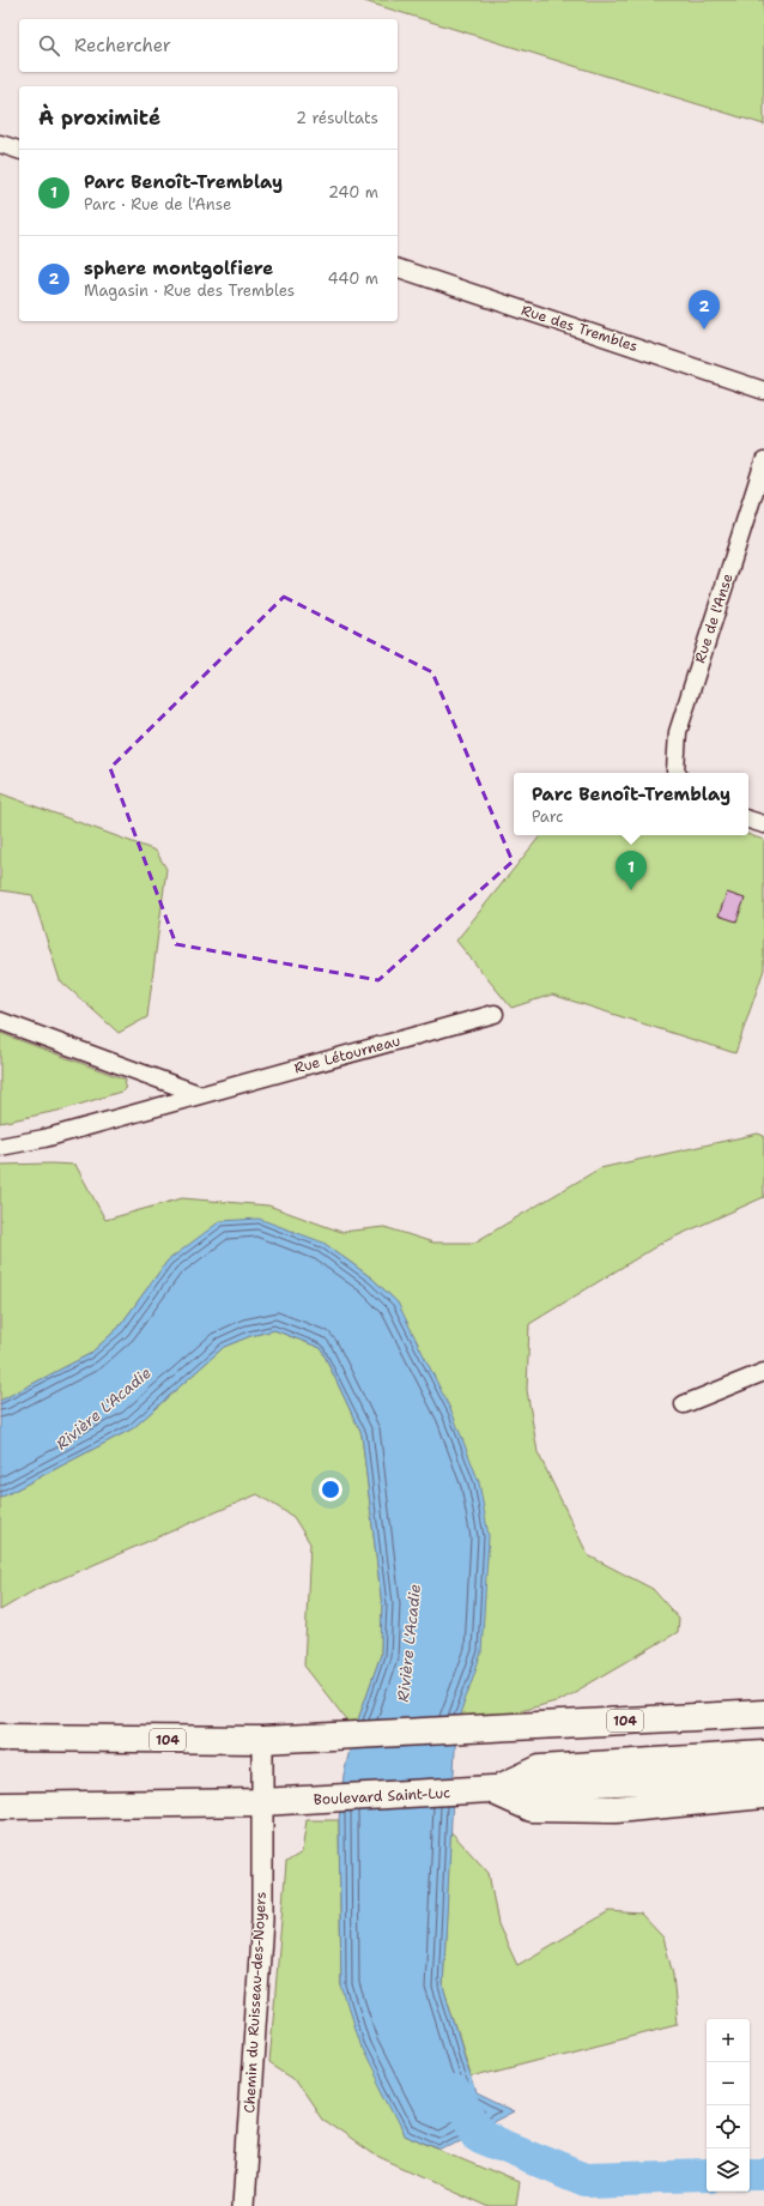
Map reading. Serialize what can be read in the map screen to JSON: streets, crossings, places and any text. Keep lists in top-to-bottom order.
{
  "streets": {
    "main road": ["104", "Boulevard Saint-Luc"],
    "street": [
      "Rue des Trembles",
      "Rue de l'Anse",
      "Rue Létourneau",
      "Chemin du Ruisseau-des-Noyers"
    ]
  },
  "crossings": [
    ["104", "Chemin du Ruisseau-des-Noyers"],
    ["Boulevard Saint-Luc", "Chemin du Ruisseau-des-Noyers"]
  ],
  "water": ["Rivière L'Acadie"],
  "page": {
    "search": "Rechercher",
    "heading": ["À proximité", "2 résultats"],
    "list": [
      {
        "mark": "1",
        "name": "Parc Benoît-Tremblay",
        "note": "Parc · Rue de l'Anse",
        "value": "240 m"
      },
      {
        "mark": "2",
        "name": "sphere montgolfiere",
        "note": "Magasin · Rue des Trembles",
        "value": "440 m"
      }
    ],
    "pins": ["2", "1"],
    "popup": ["Parc Benoît-Tremblay", "Parc"],
    "map_buttons": ["+", "−"]
  }
}
